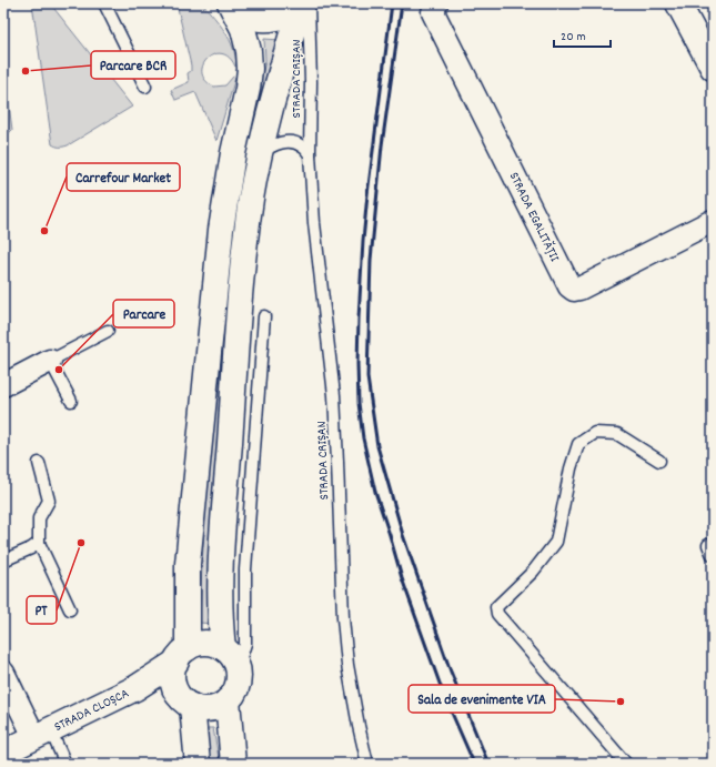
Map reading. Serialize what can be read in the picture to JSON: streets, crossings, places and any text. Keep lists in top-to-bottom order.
{
  "streets": {
    "main road": ["STRADA CLOȘCA"],
    "street": ["STRADA EGALITĂȚII"],
    "lane": ["STRADA CRIȘAN"]
  },
  "places": [
    "Parcare BCR",
    "Carrefour Market",
    "Parcare",
    "PT",
    "Sala de evenimente VIA"
  ],
  "scale_bar": "20 m"
}
